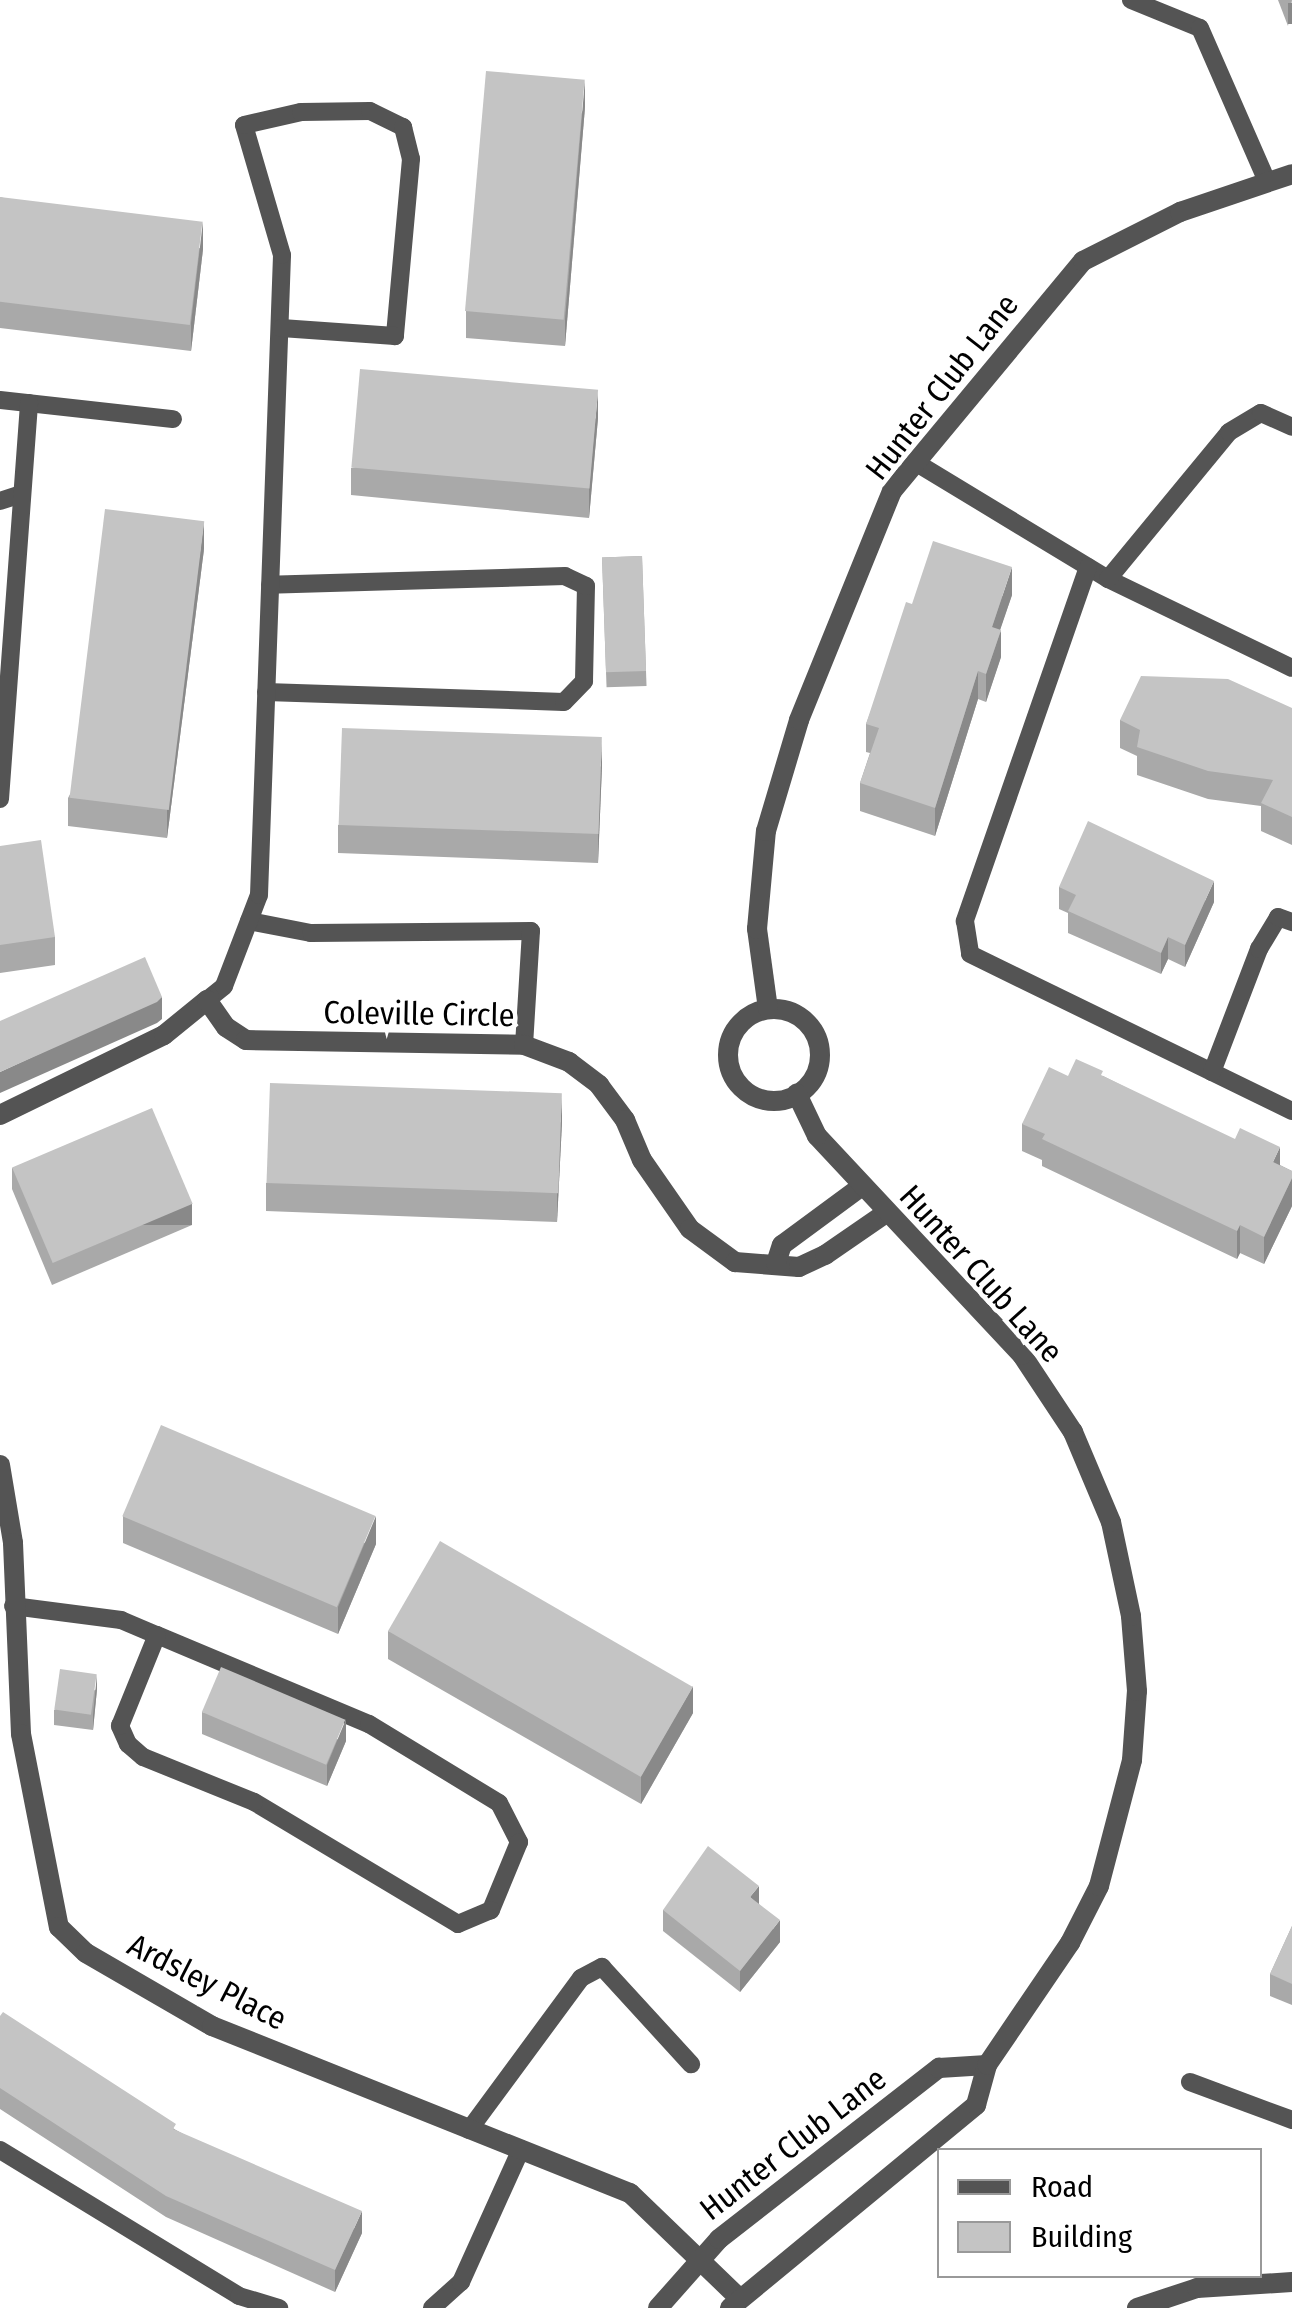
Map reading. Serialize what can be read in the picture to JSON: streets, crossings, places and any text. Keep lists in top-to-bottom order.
{
  "streets": {
    "street": ["Hunter Club Lane", "Coleville Circle", "Ardsley Place"]
  },
  "crossings": [
    ["Hunter Club Lane", "Coleville Circle"],
    ["Hunter Club Lane", "Ardsley Place"]
  ],
  "legend": ["Road", "Building"]
}
